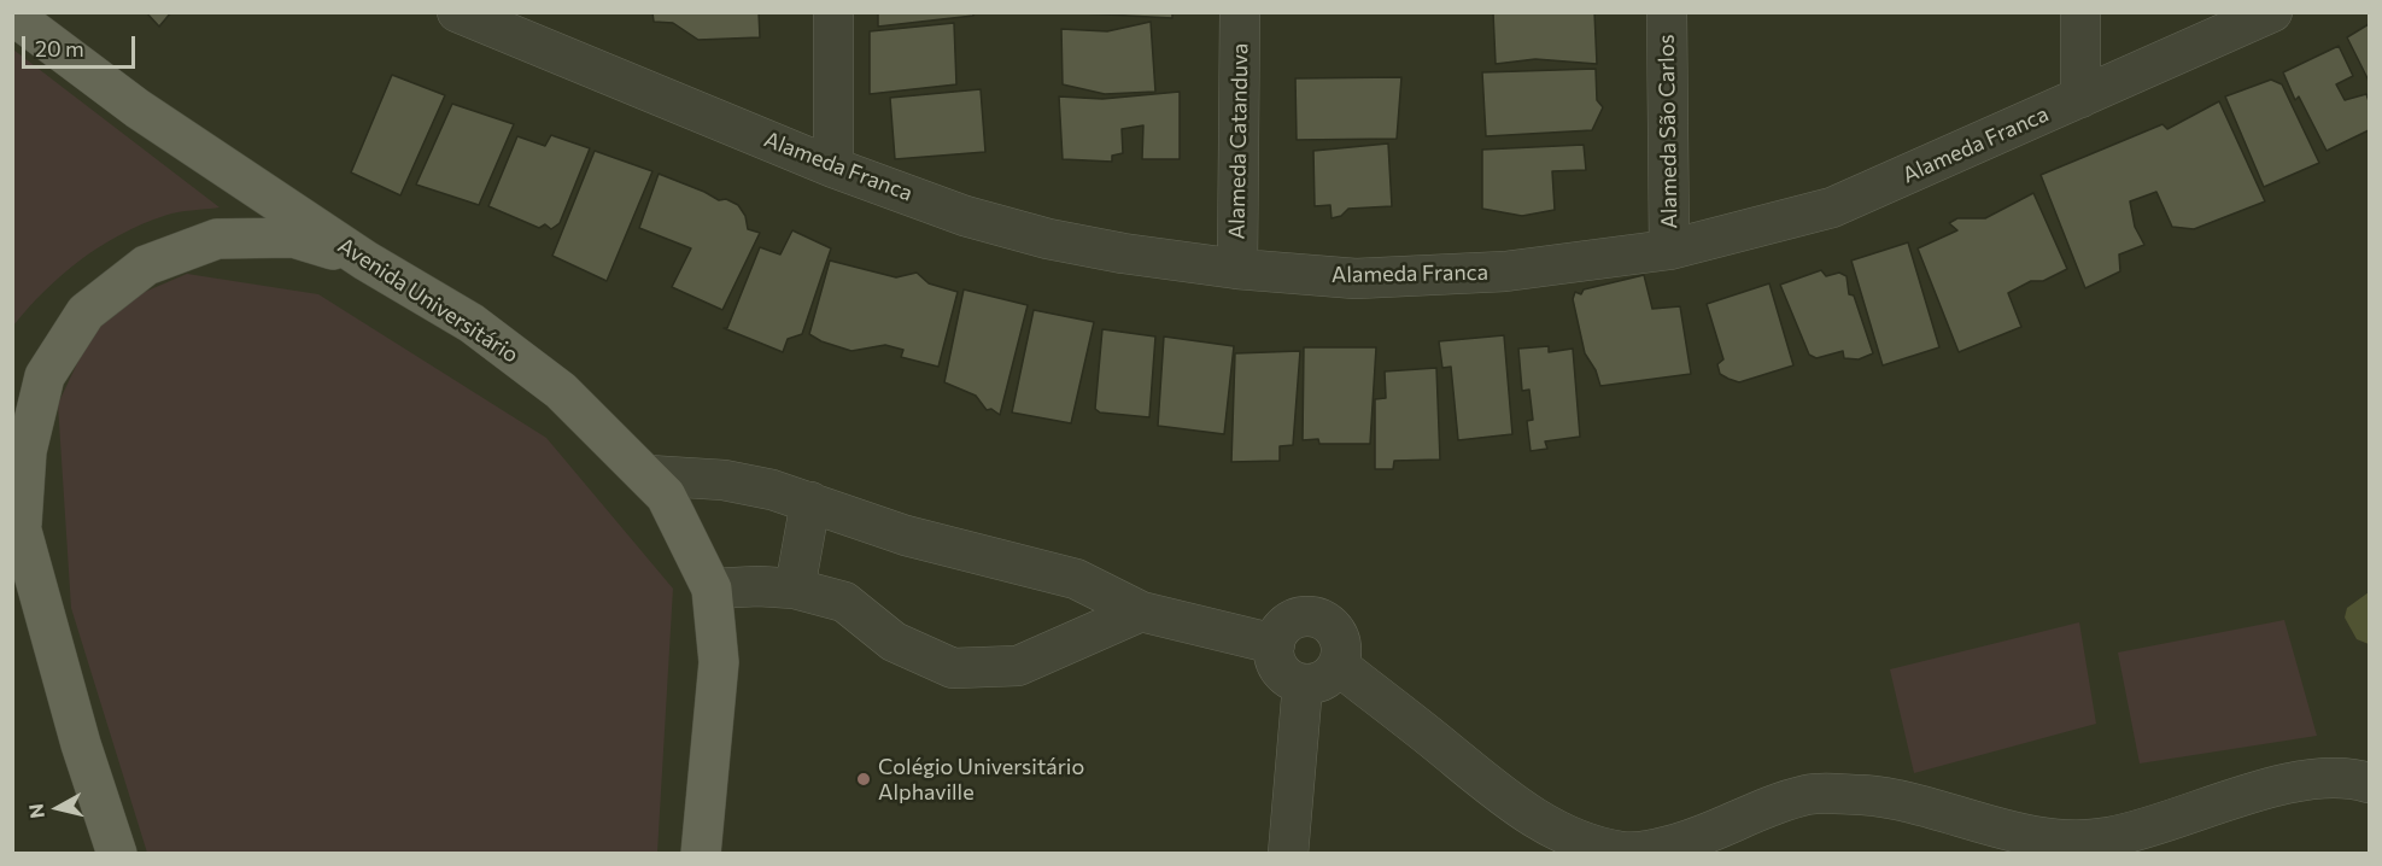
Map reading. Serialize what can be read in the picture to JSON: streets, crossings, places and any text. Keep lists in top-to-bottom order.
{
  "streets": {
    "main road": ["Avenida Universitário"],
    "street": ["Alameda São Carlos", "Alameda Catanduva", "Alameda Franca"]
  },
  "crossings": [
    ["Alameda São Carlos", "Alameda Franca"],
    ["Alameda Catanduva", "Alameda Franca"]
  ],
  "places": ["Colégio Universitário Alphaville"],
  "scale_bar": "20 m",
  "north": "left"
}
